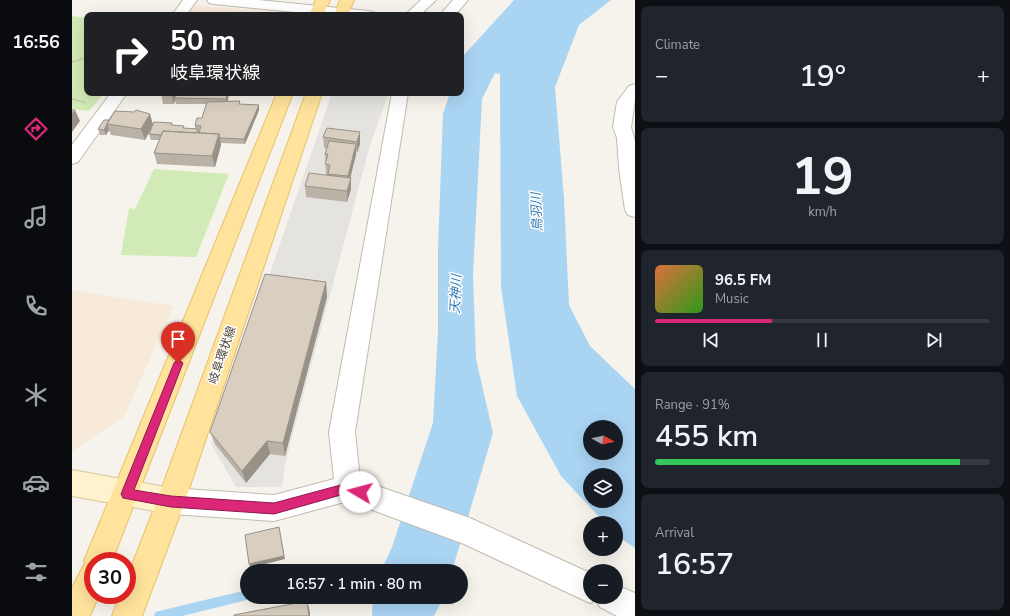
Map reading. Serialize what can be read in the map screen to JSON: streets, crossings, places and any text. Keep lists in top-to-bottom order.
{
  "streets": {
    "main road": ["岐阜環状線"]
  },
  "water": ["鳥羽川", "天神川"],
  "north": "right",
  "page": {
    "tabs": "16:56",
    "tile": [
      "Climate",
      ["19", "km/h"],
      ["Range · 91%", "455 km"],
      ["Arrival", "16:57"]
    ],
    "turn": ["50 m", "岐阜環状線"],
    "heat": ["−", "19°", "+"],
    "song": ["96.5 FM", "Music"],
    "map_buttons": ["+", "−"],
    "limit": "30",
    "trip": "16:57 · 1 min · 80 m"
  }
}
